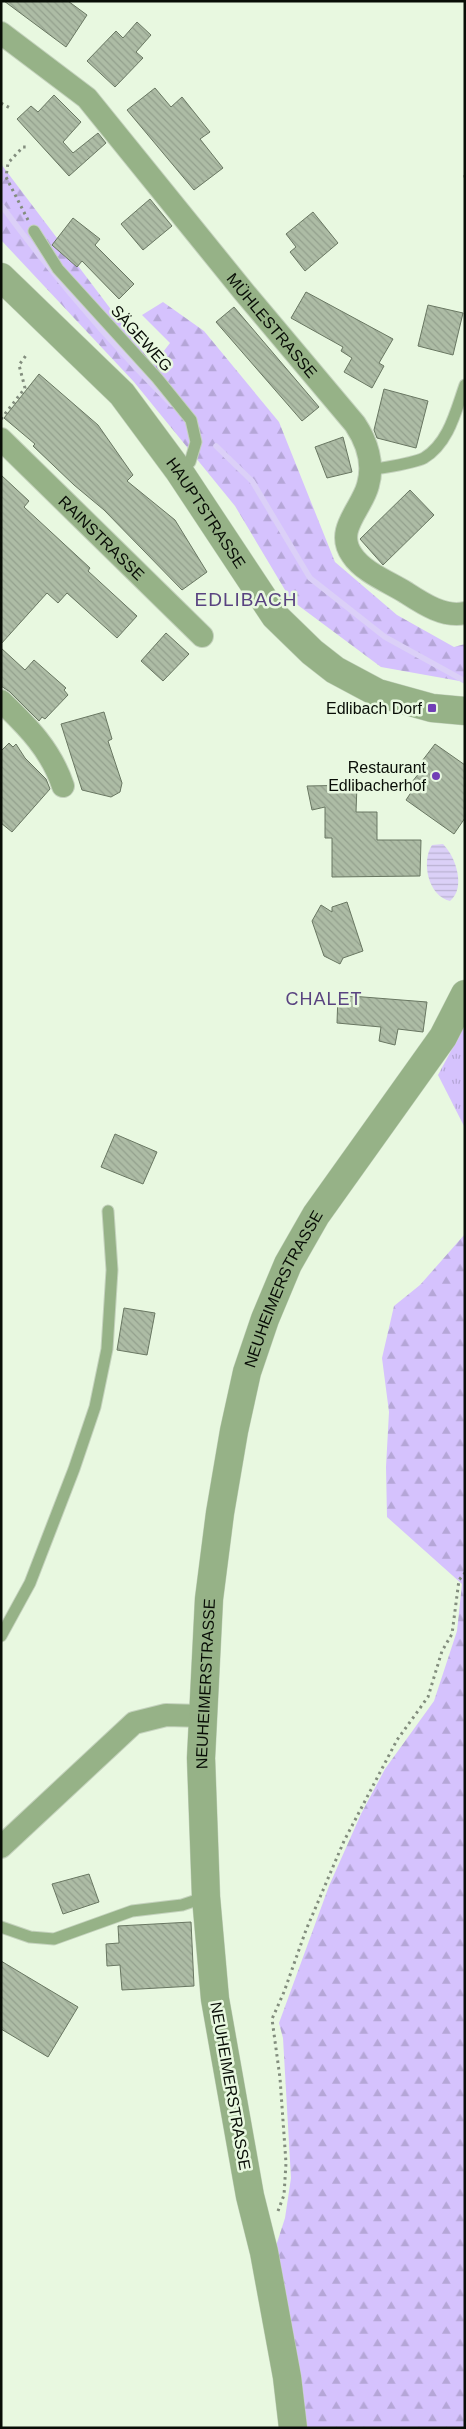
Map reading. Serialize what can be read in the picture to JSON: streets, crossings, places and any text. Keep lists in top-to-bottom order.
{
  "streets": {
    "street": [
      "MÜHLESTRASSE",
      "HAUPTSTRASSE",
      "RAINSTRASSE",
      "NEUHEIMERSTRASSE"
    ],
    "lane": ["SÄGEWEG"]
  },
  "crossings": [
    ["SÄGEWEG", "HAUPTSTRASSE"]
  ],
  "districts": ["EDLIBACH", "CHALET"],
  "places": {
    "transit": ["Edlibach Dorf"],
    "other": ["Restaurant Edlibacherhof"]
  }
}
